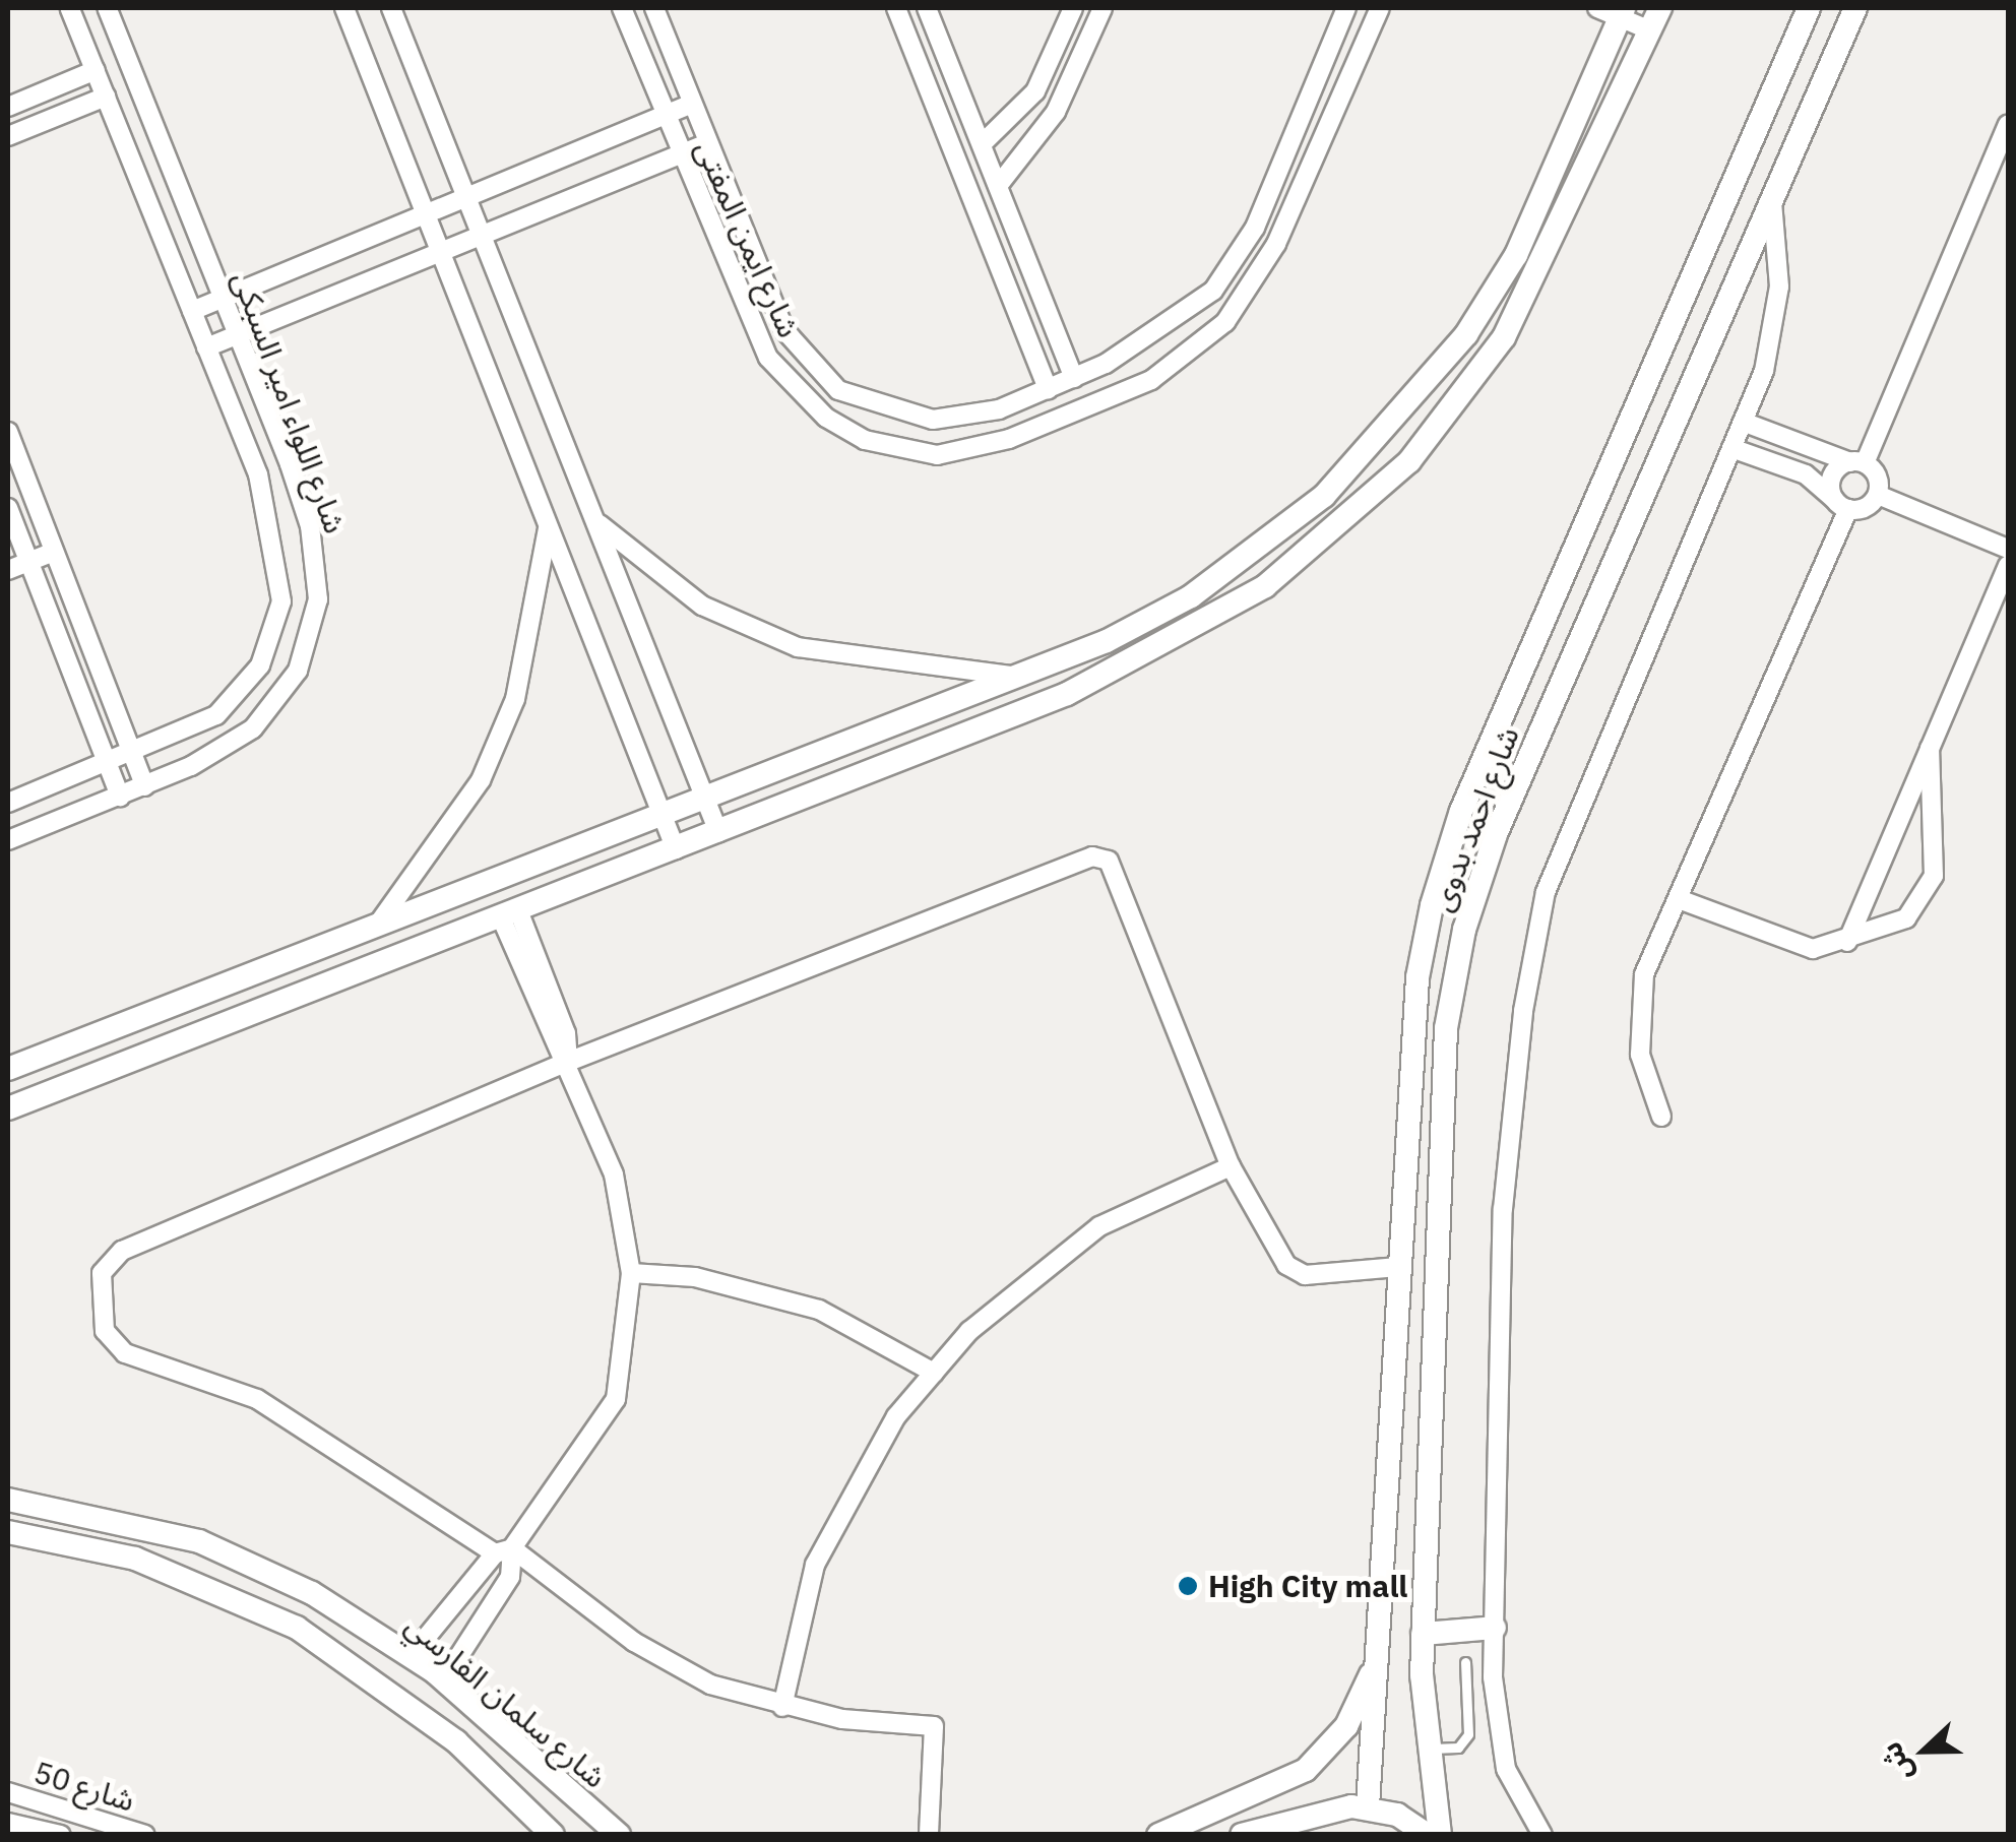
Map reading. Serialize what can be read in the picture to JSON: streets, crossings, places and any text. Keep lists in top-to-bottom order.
{
  "streets": {
    "street": [
      "شارع ايمن المفتى",
      "شارع اللواء امير السبكى",
      "شارع احمد بدوى",
      "شارع سلمان الفارسي",
      "شارع 50"
    ]
  },
  "places": ["High City mall"],
  "north": "left"
}
